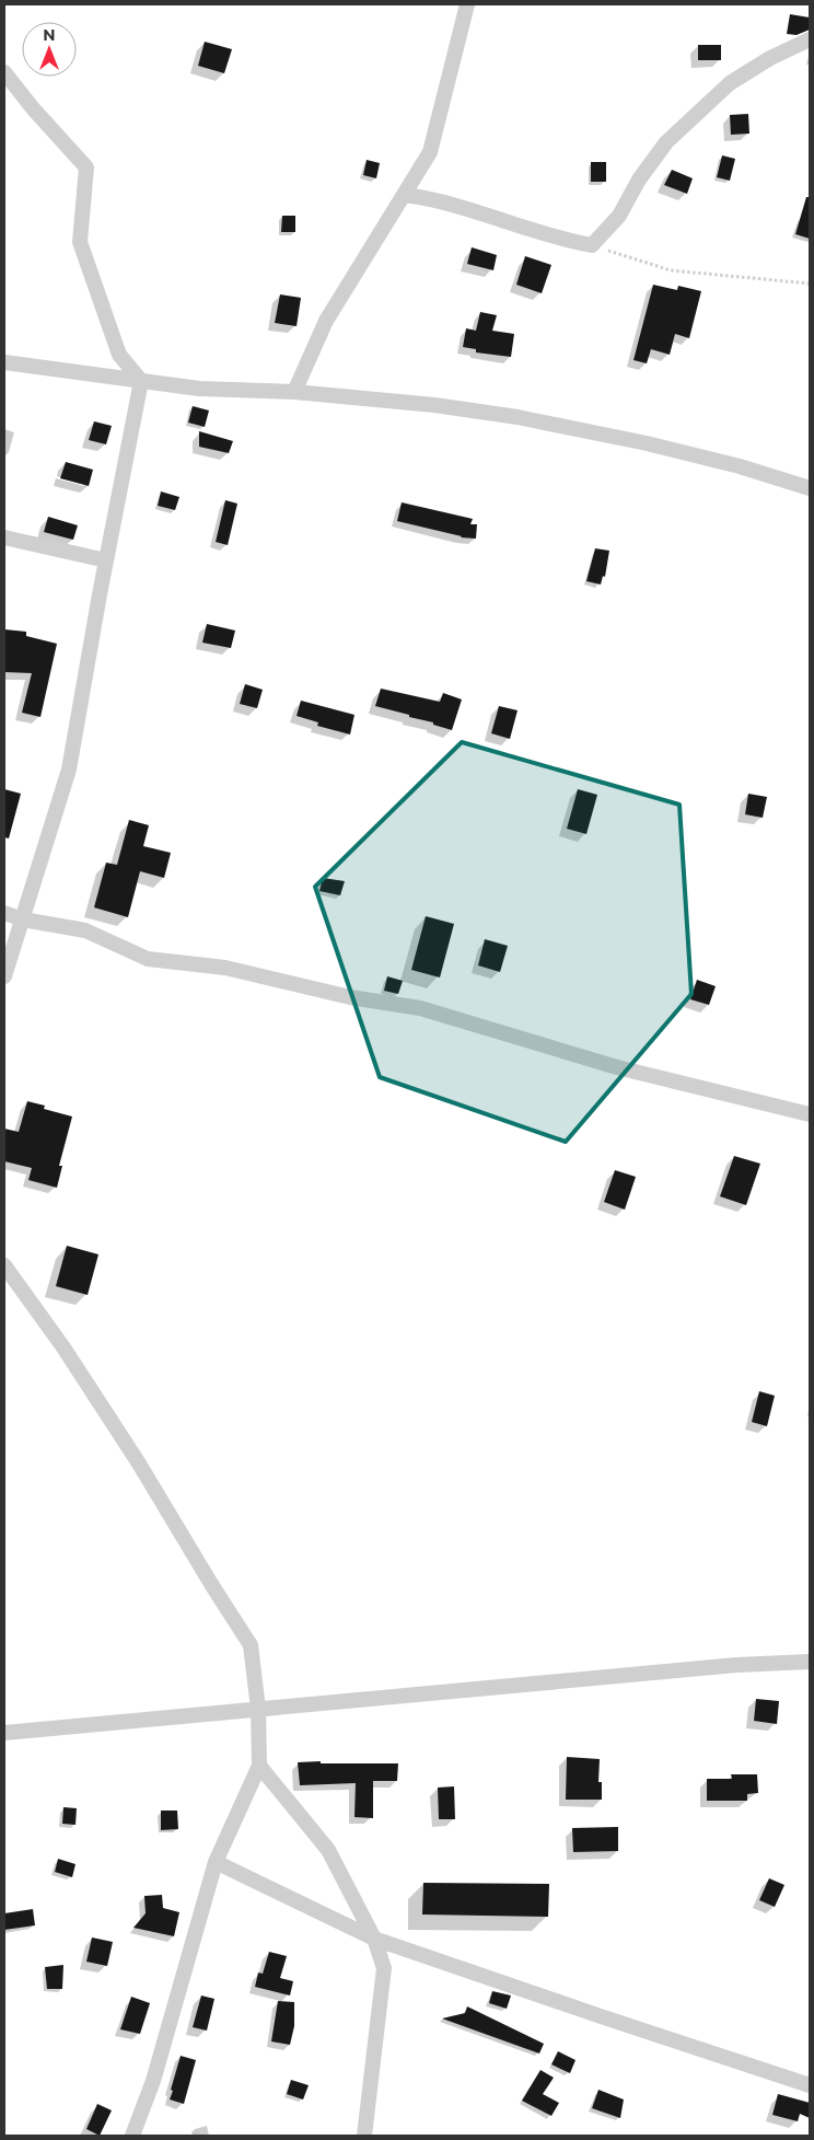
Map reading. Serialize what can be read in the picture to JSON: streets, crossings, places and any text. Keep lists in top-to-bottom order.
{
  "north": "top"
}
